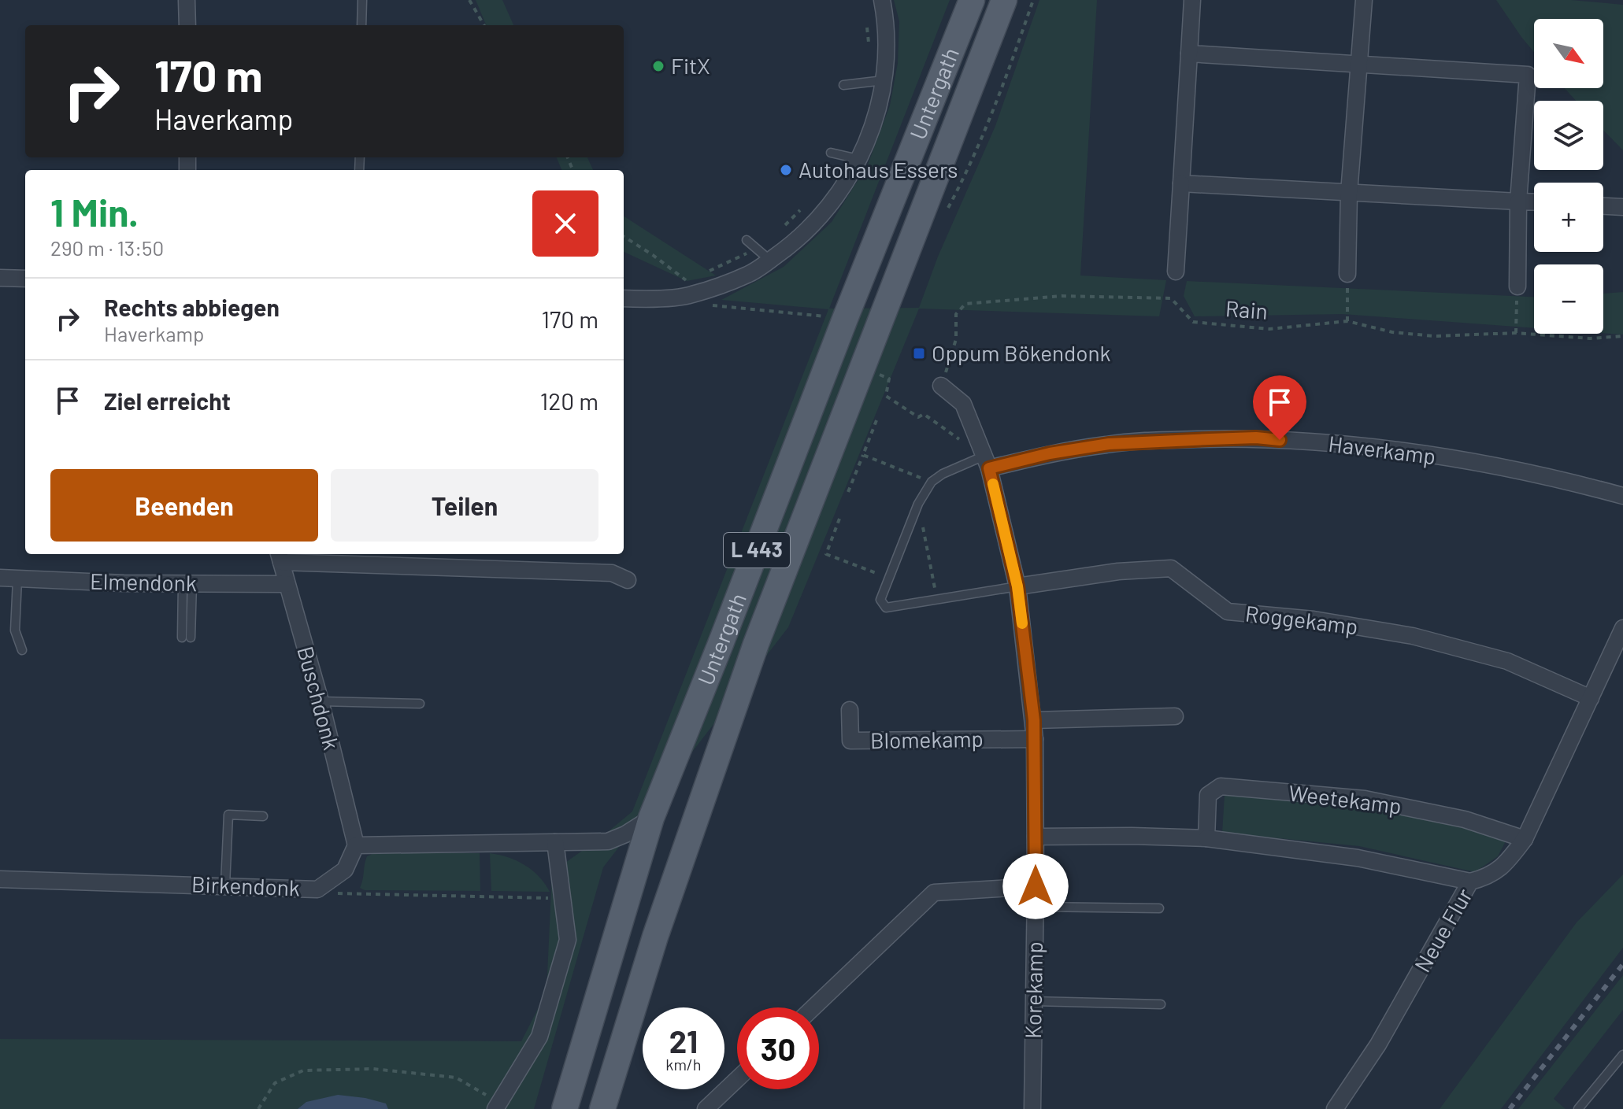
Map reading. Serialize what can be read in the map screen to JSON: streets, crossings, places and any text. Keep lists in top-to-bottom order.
{
  "streets": {
    "main road": ["Untergath", "L 443"],
    "street": [
      "Haverkamp",
      "Elmendonk",
      "Roggekamp",
      "Buschdonk",
      "Blomekamp",
      "Weetekamp",
      "Birkendonk",
      "Neue Flur",
      "Korekamp"
    ],
    "path": ["Rain"]
  },
  "crossings": [
    ["Rain", "Korekamp"],
    ["Haverkamp", "Korekamp"],
    ["Elmendonk", "Buschdonk"],
    ["Roggekamp", "Neue Flur"],
    ["Roggekamp", "Korekamp"],
    ["Buschdonk", "Birkendonk"],
    ["Blomekamp", "Korekamp"],
    ["Weetekamp", "Neue Flur"]
  ],
  "places": {
    "other": ["FitX", "Autohaus Essers"],
    "transit": ["Oppum Bökendonk"]
  },
  "north": "bottom right",
  "page": {
    "map_buttons": ["+", "−"],
    "turn": ["170 m", "Haverkamp"],
    "heading": ["1 Min.", "290 m · 13:50"],
    "list": [
      {
        "name": "Rechts abbiegen",
        "note": "Haverkamp",
        "value": "170 m"
      },
      {
        "name": "Ziel erreicht",
        "value": "120 m"
      }
    ],
    "buttons": ["Beenden", "Teilen"],
    "speed": "21 km/h",
    "limit": "30"
  }
}
